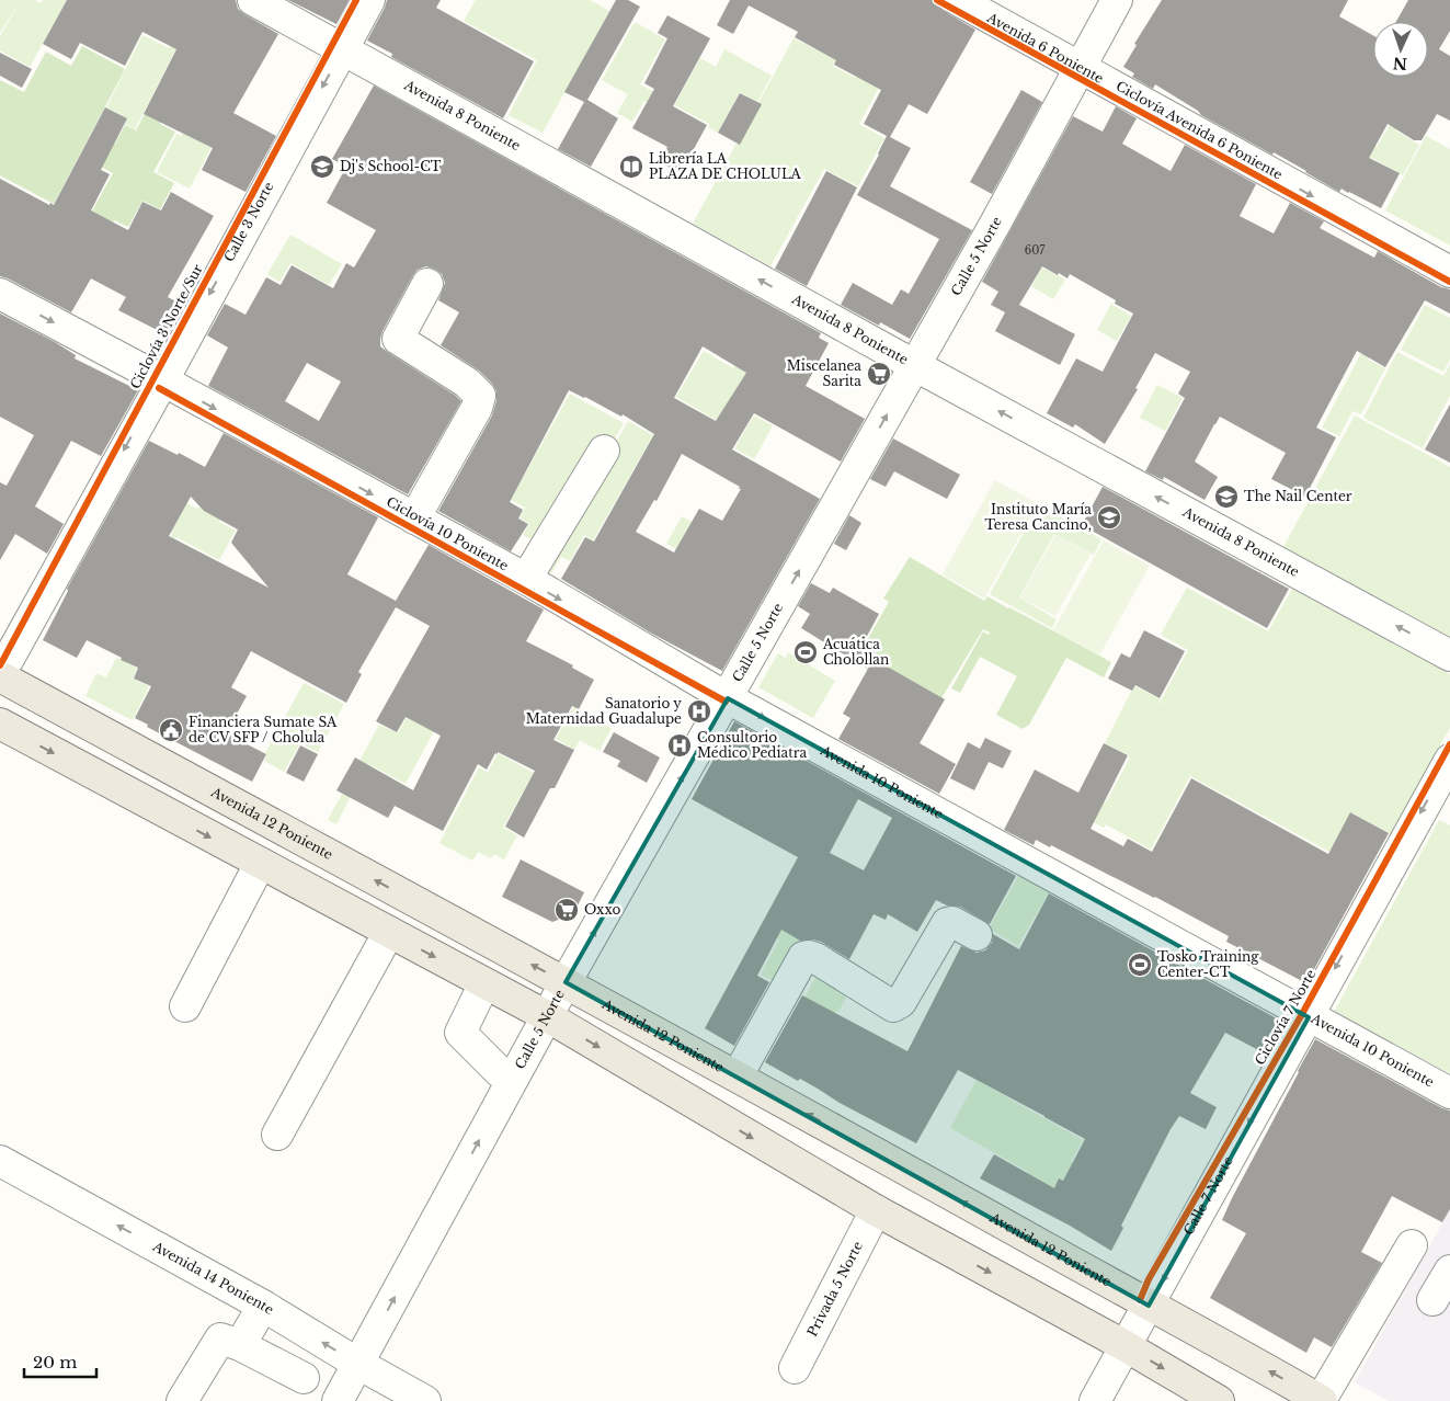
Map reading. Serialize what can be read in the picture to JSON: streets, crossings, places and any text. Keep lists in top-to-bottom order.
{
  "streets": {
    "main road": ["Avenida 12 Poniente"],
    "street": [
      "Avenida 6 Poniente",
      "Avenida 8 Poniente",
      "Calle 3 Norte",
      "Calle 5 Norte",
      "Avenida 10 Poniente",
      "Calle 7 Norte",
      "Avenida 14 Poniente",
      "Privada 5 Norte"
    ],
    "cycle path": [
      "Ciclovía Avenida 6 Poniente",
      "Ciclovía 3 Norte/Sur",
      "Ciclovía 10 Poniente",
      "Ciclovía 7 Norte"
    ]
  },
  "crossings": [
    ["Avenida 6 Poniente", "Calle 5 Norte"],
    ["Avenida 8 Poniente", "Calle 3 Norte"],
    ["Avenida 8 Poniente", "Calle 5 Norte"],
    ["Calle 3 Norte", "Avenida 10 Poniente"],
    ["Calle 3 Norte", "Avenida 12 Poniente"],
    ["Calle 5 Norte", "Avenida 10 Poniente"],
    ["Calle 5 Norte", "Avenida 12 Poniente"],
    ["Calle 5 Norte", "Avenida 14 Poniente"],
    ["Avenida 10 Poniente", "Calle 7 Norte"],
    ["Avenida 12 Poniente", "Calle 7 Norte"]
  ],
  "one_way": [
    "Avenida 6 Poniente",
    "Avenida 8 Poniente",
    "Calle 3 Norte",
    "Avenida 10 Poniente",
    "Avenida 14 Poniente"
  ],
  "places": {
    "school or university": ["Dj's School-CT", "The Nail Center", "Instituto María Teresa Cancino,"],
    "library": ["Librería LA PLAZA DE CHOLULA"],
    "supermarket": ["Miscelanea Sarita", "Oxxo"],
    "sports": ["Acuática Cholollan", "Tosko Training Center-CT"],
    "hospital": ["Sanatorio y Maternidad Guadalupe", "Consultorio Médico Pediatra"],
    "public building": ["Financiera Sumate SA de CV SFP / Cholula"]
  },
  "house_numbers": ["607"],
  "scale_bar": "20 m",
  "north": "bottom"
}
